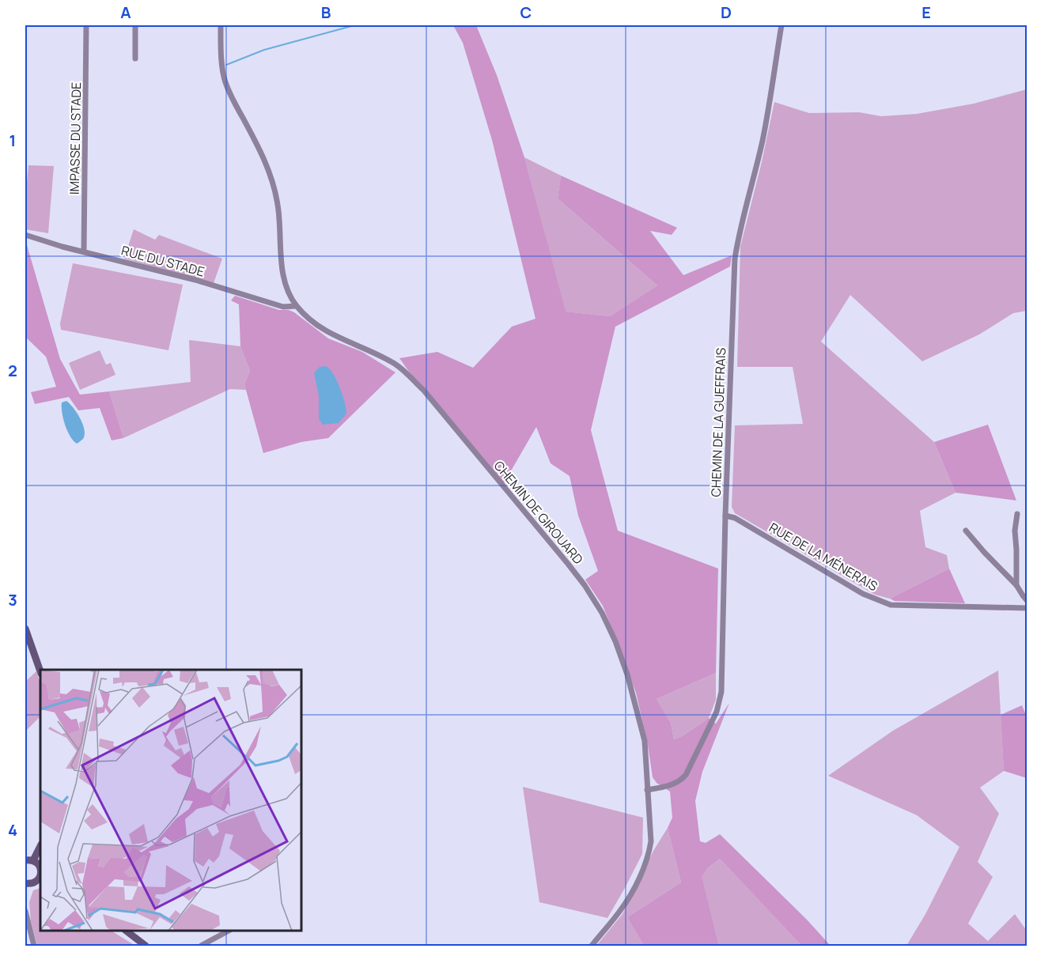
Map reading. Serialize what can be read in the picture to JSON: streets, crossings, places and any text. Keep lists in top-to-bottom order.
{
  "streets": {
    "street": [
      "IMPASSE DU STADE",
      "RUE DU STADE",
      "CHEMIN DE LA GUEFFRAIS",
      "CHEMIN DE GIROUARD",
      "RUE DE LA MÉNERAIS"
    ]
  },
  "crossings": [
    ["IMPASSE DU STADE", "RUE DU STADE"],
    ["RUE DU STADE", "CHEMIN DE GIROUARD"],
    ["CHEMIN DE LA GUEFFRAIS", "CHEMIN DE GIROUARD"],
    ["CHEMIN DE LA GUEFFRAIS", "RUE DE LA MÉNERAIS"]
  ],
  "grid": {
    "columns": [
      "A",
      "B",
      "C",
      "D",
      "E"
    ],
    "rows": [
      "1",
      "2",
      "3",
      "4"
    ]
  }
}
